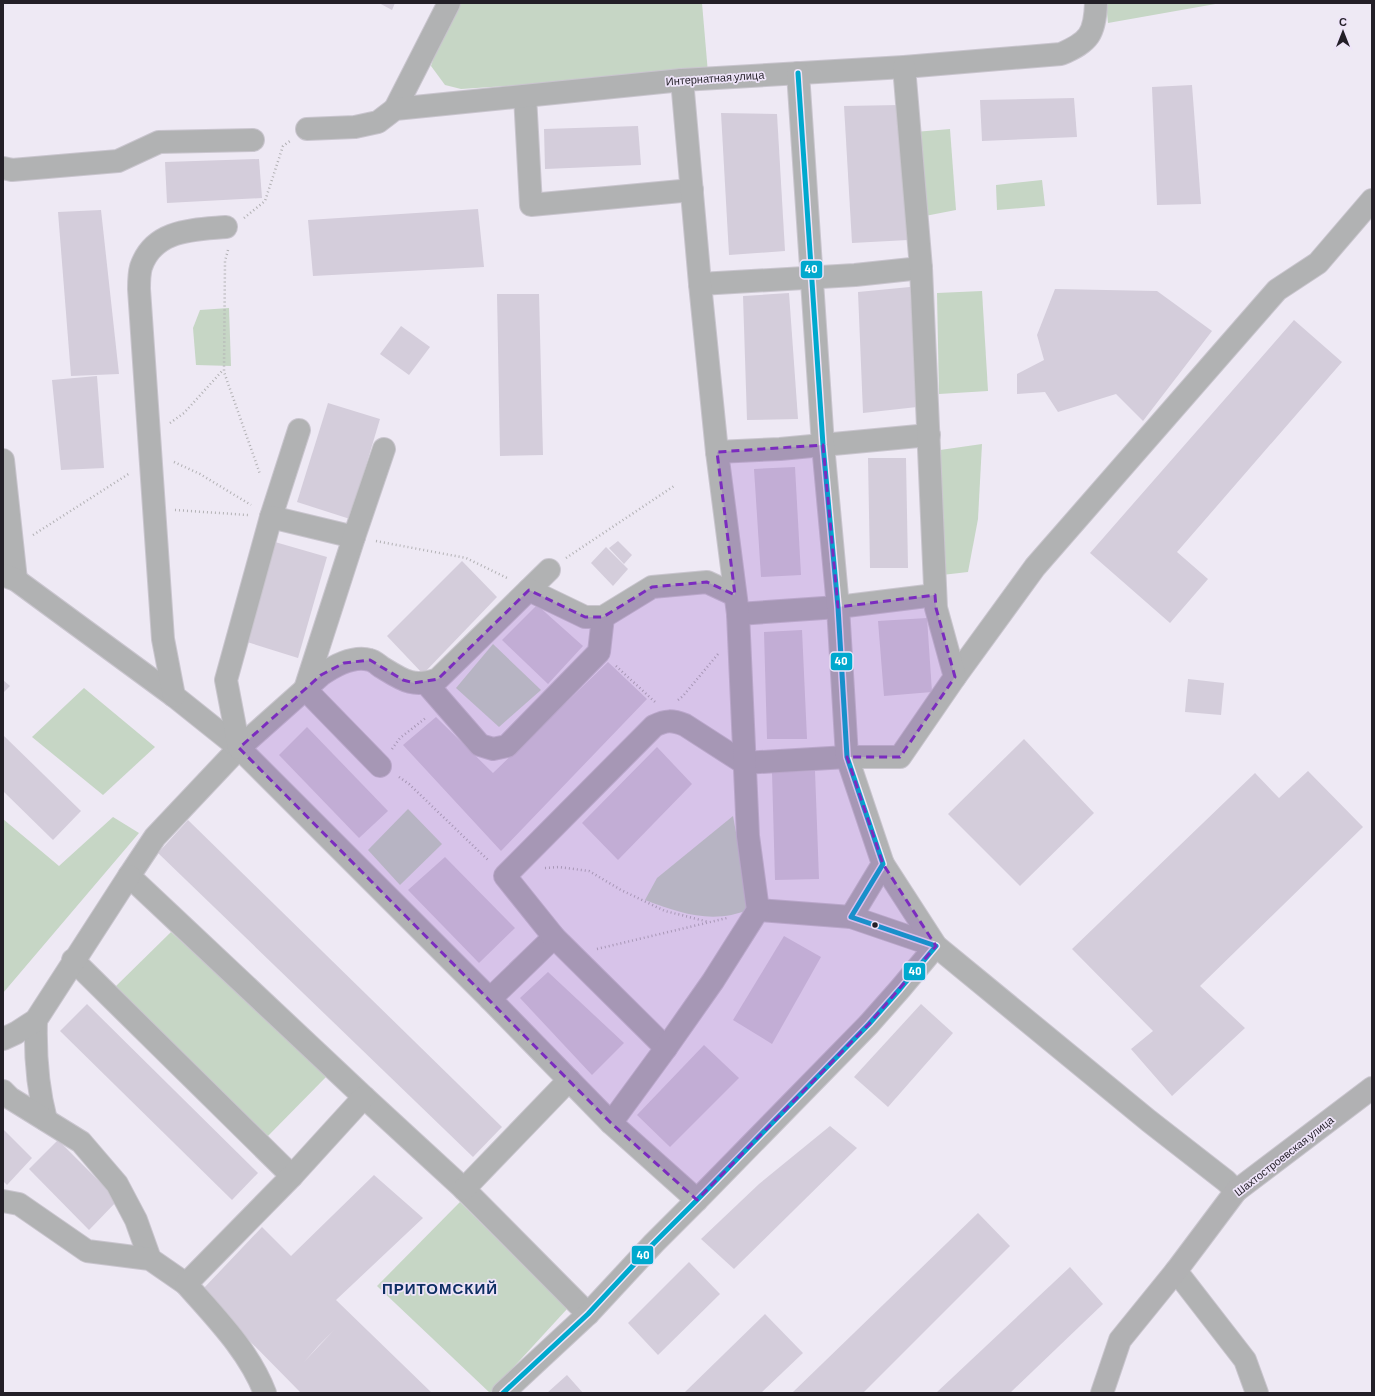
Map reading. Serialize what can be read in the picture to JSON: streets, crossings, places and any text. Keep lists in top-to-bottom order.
{
  "streets": {
    "main road": ["Шахтостроевская улица"],
    "street": ["Интернатная улица"]
  },
  "districts": ["ПРИТОМСКИЙ"],
  "lines": ["transit line 40"],
  "north": "top"
}
